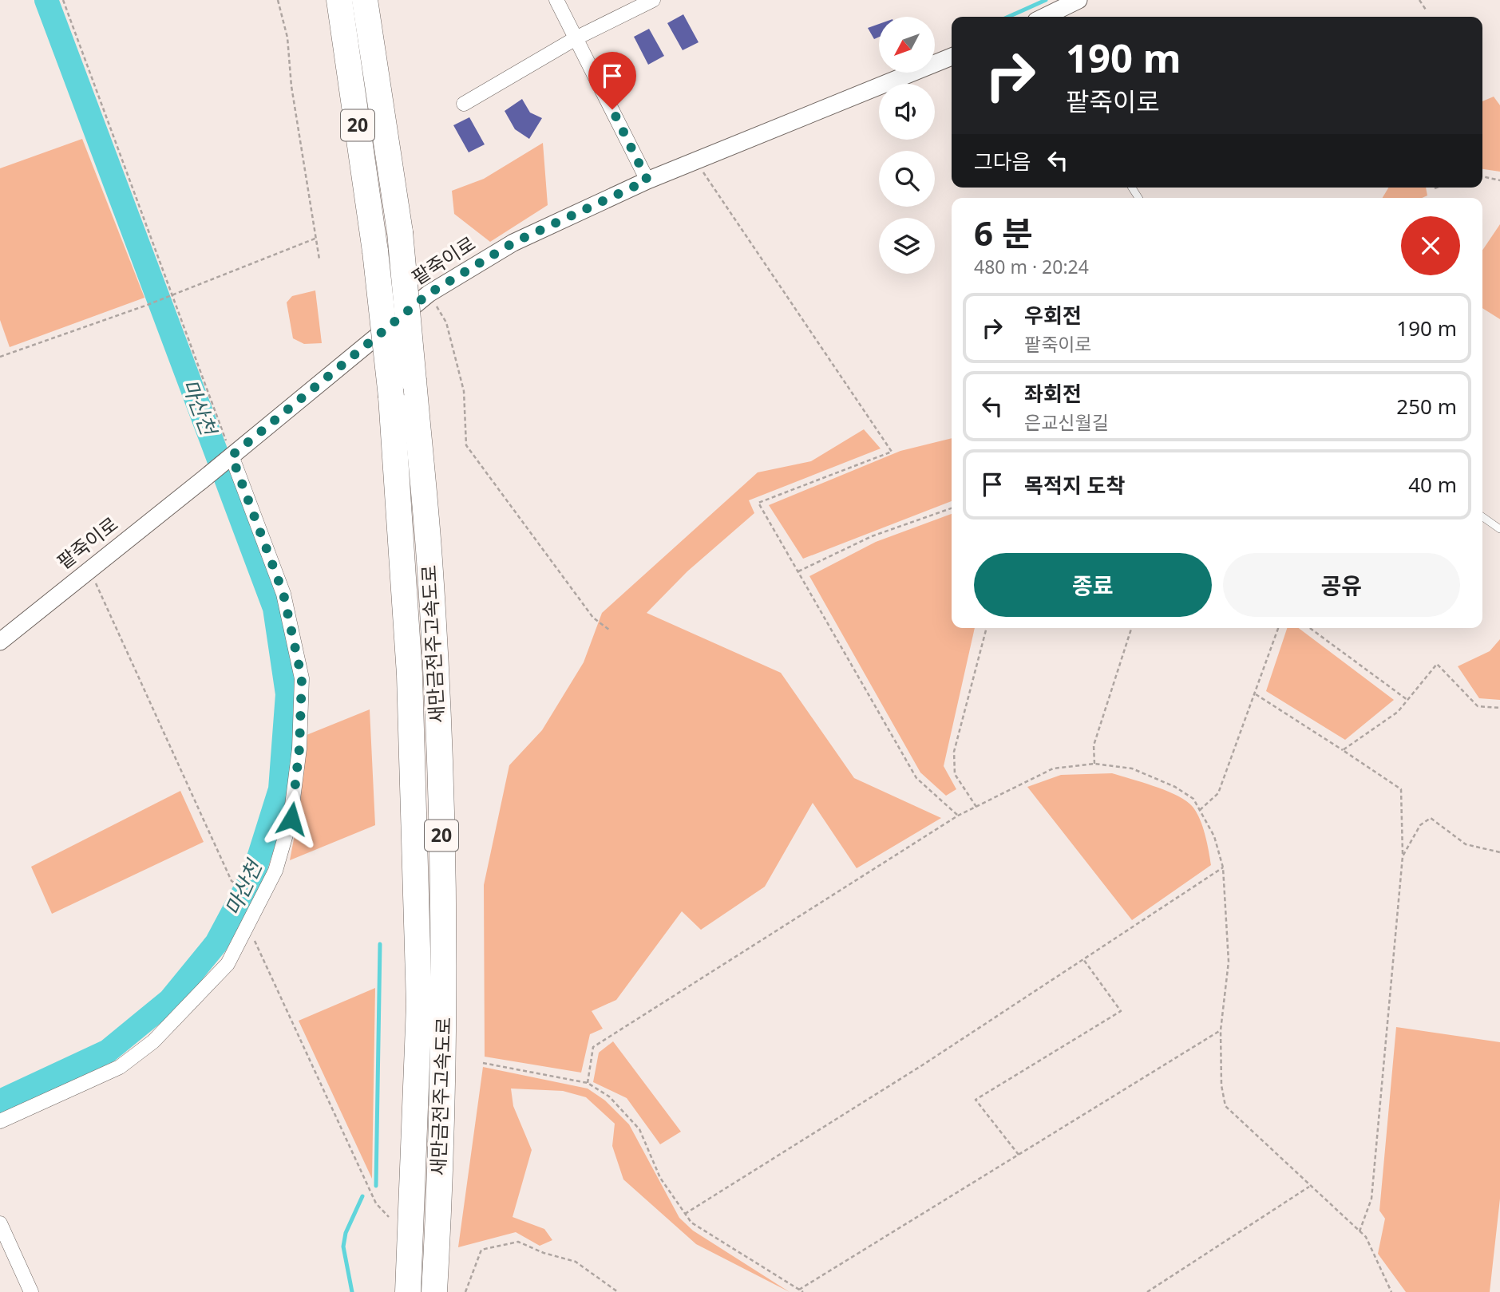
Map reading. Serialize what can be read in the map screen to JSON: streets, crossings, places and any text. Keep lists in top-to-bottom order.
{
  "streets": {
    "highway": ["20", "새만금전주고속도로"],
    "street": ["팥죽이로"]
  },
  "water": ["마산천"],
  "north": "bottom left",
  "page": {
    "turn": ["190 m", "팥죽이로"],
    "then": "그다음",
    "heading": ["6 분", "480 m · 20:24"],
    "list": [
      {
        "name": "우회전",
        "note": "팥죽이로",
        "value": "190 m"
      },
      {
        "name": "좌회전",
        "note": "은교신월길",
        "value": "250 m"
      },
      {
        "name": "목적지 도착",
        "value": "40 m"
      }
    ],
    "buttons": ["종료", "공유"]
  }
}
